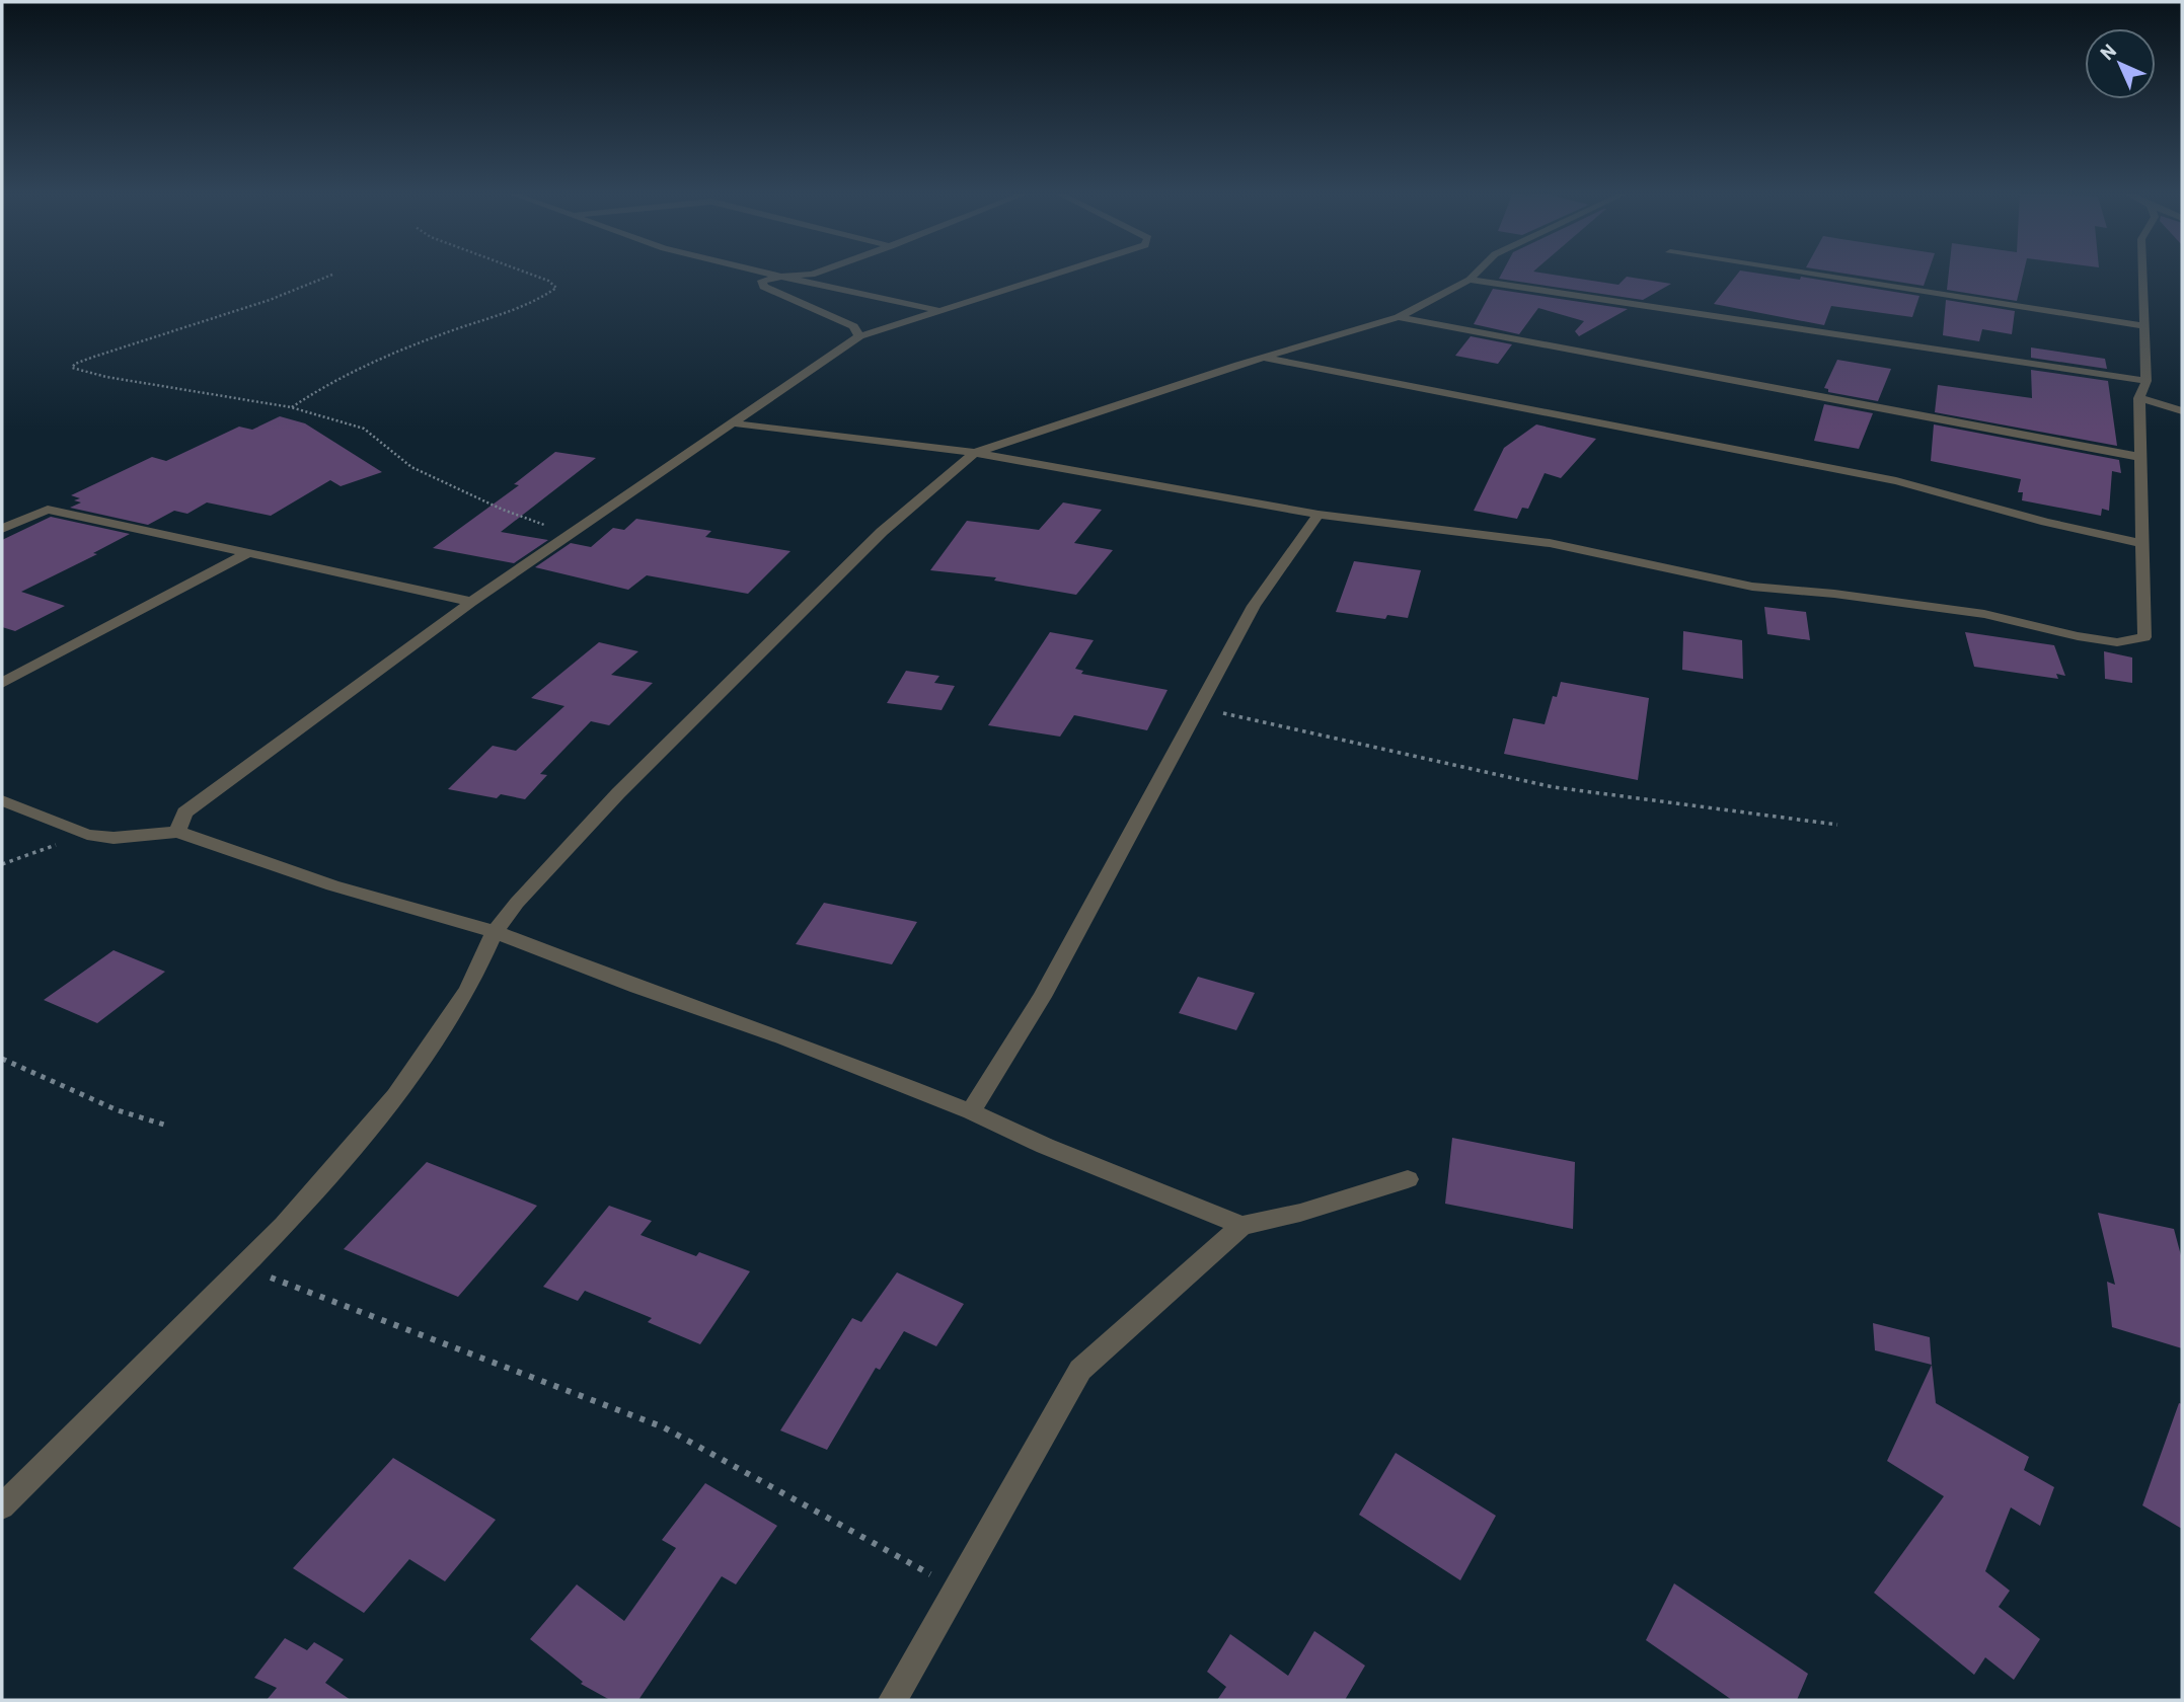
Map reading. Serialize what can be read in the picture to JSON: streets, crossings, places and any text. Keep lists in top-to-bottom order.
{
  "north": "top left"
}
